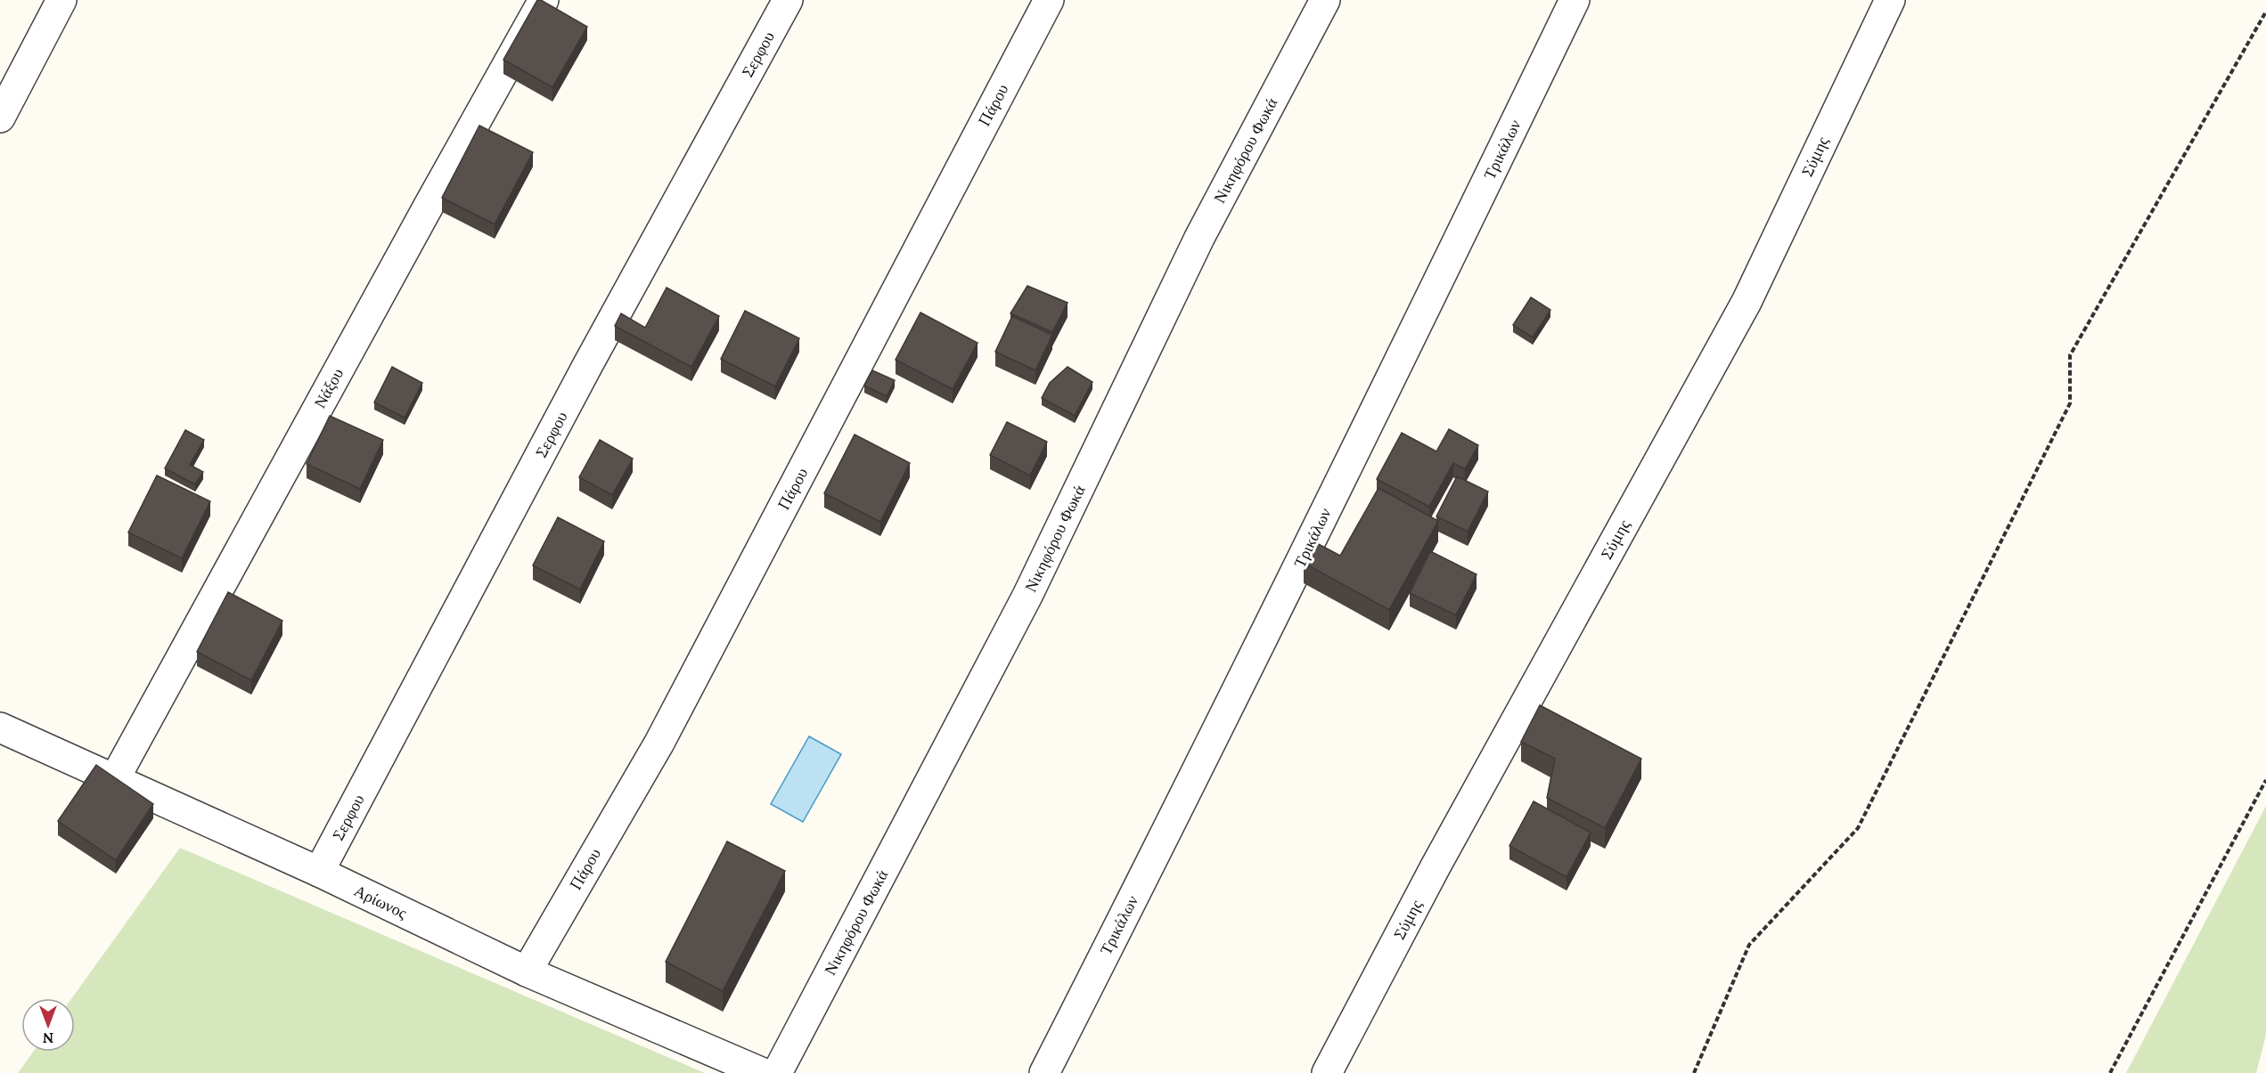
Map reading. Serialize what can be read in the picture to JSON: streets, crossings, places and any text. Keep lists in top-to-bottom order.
{
  "streets": {
    "street": [
      "Σερφου",
      "Πάρου",
      "Τρικάλων",
      "Νικηφόρου Φωκά",
      "Σύμης",
      "Νάξου",
      "Αρίωνος"
    ]
  },
  "crossings": [
    ["Σερφου", "Αρίωνος"],
    ["Πάρου", "Αρίωνος"],
    ["Νάξου", "Αρίωνος"]
  ],
  "north": "bottom"
}
